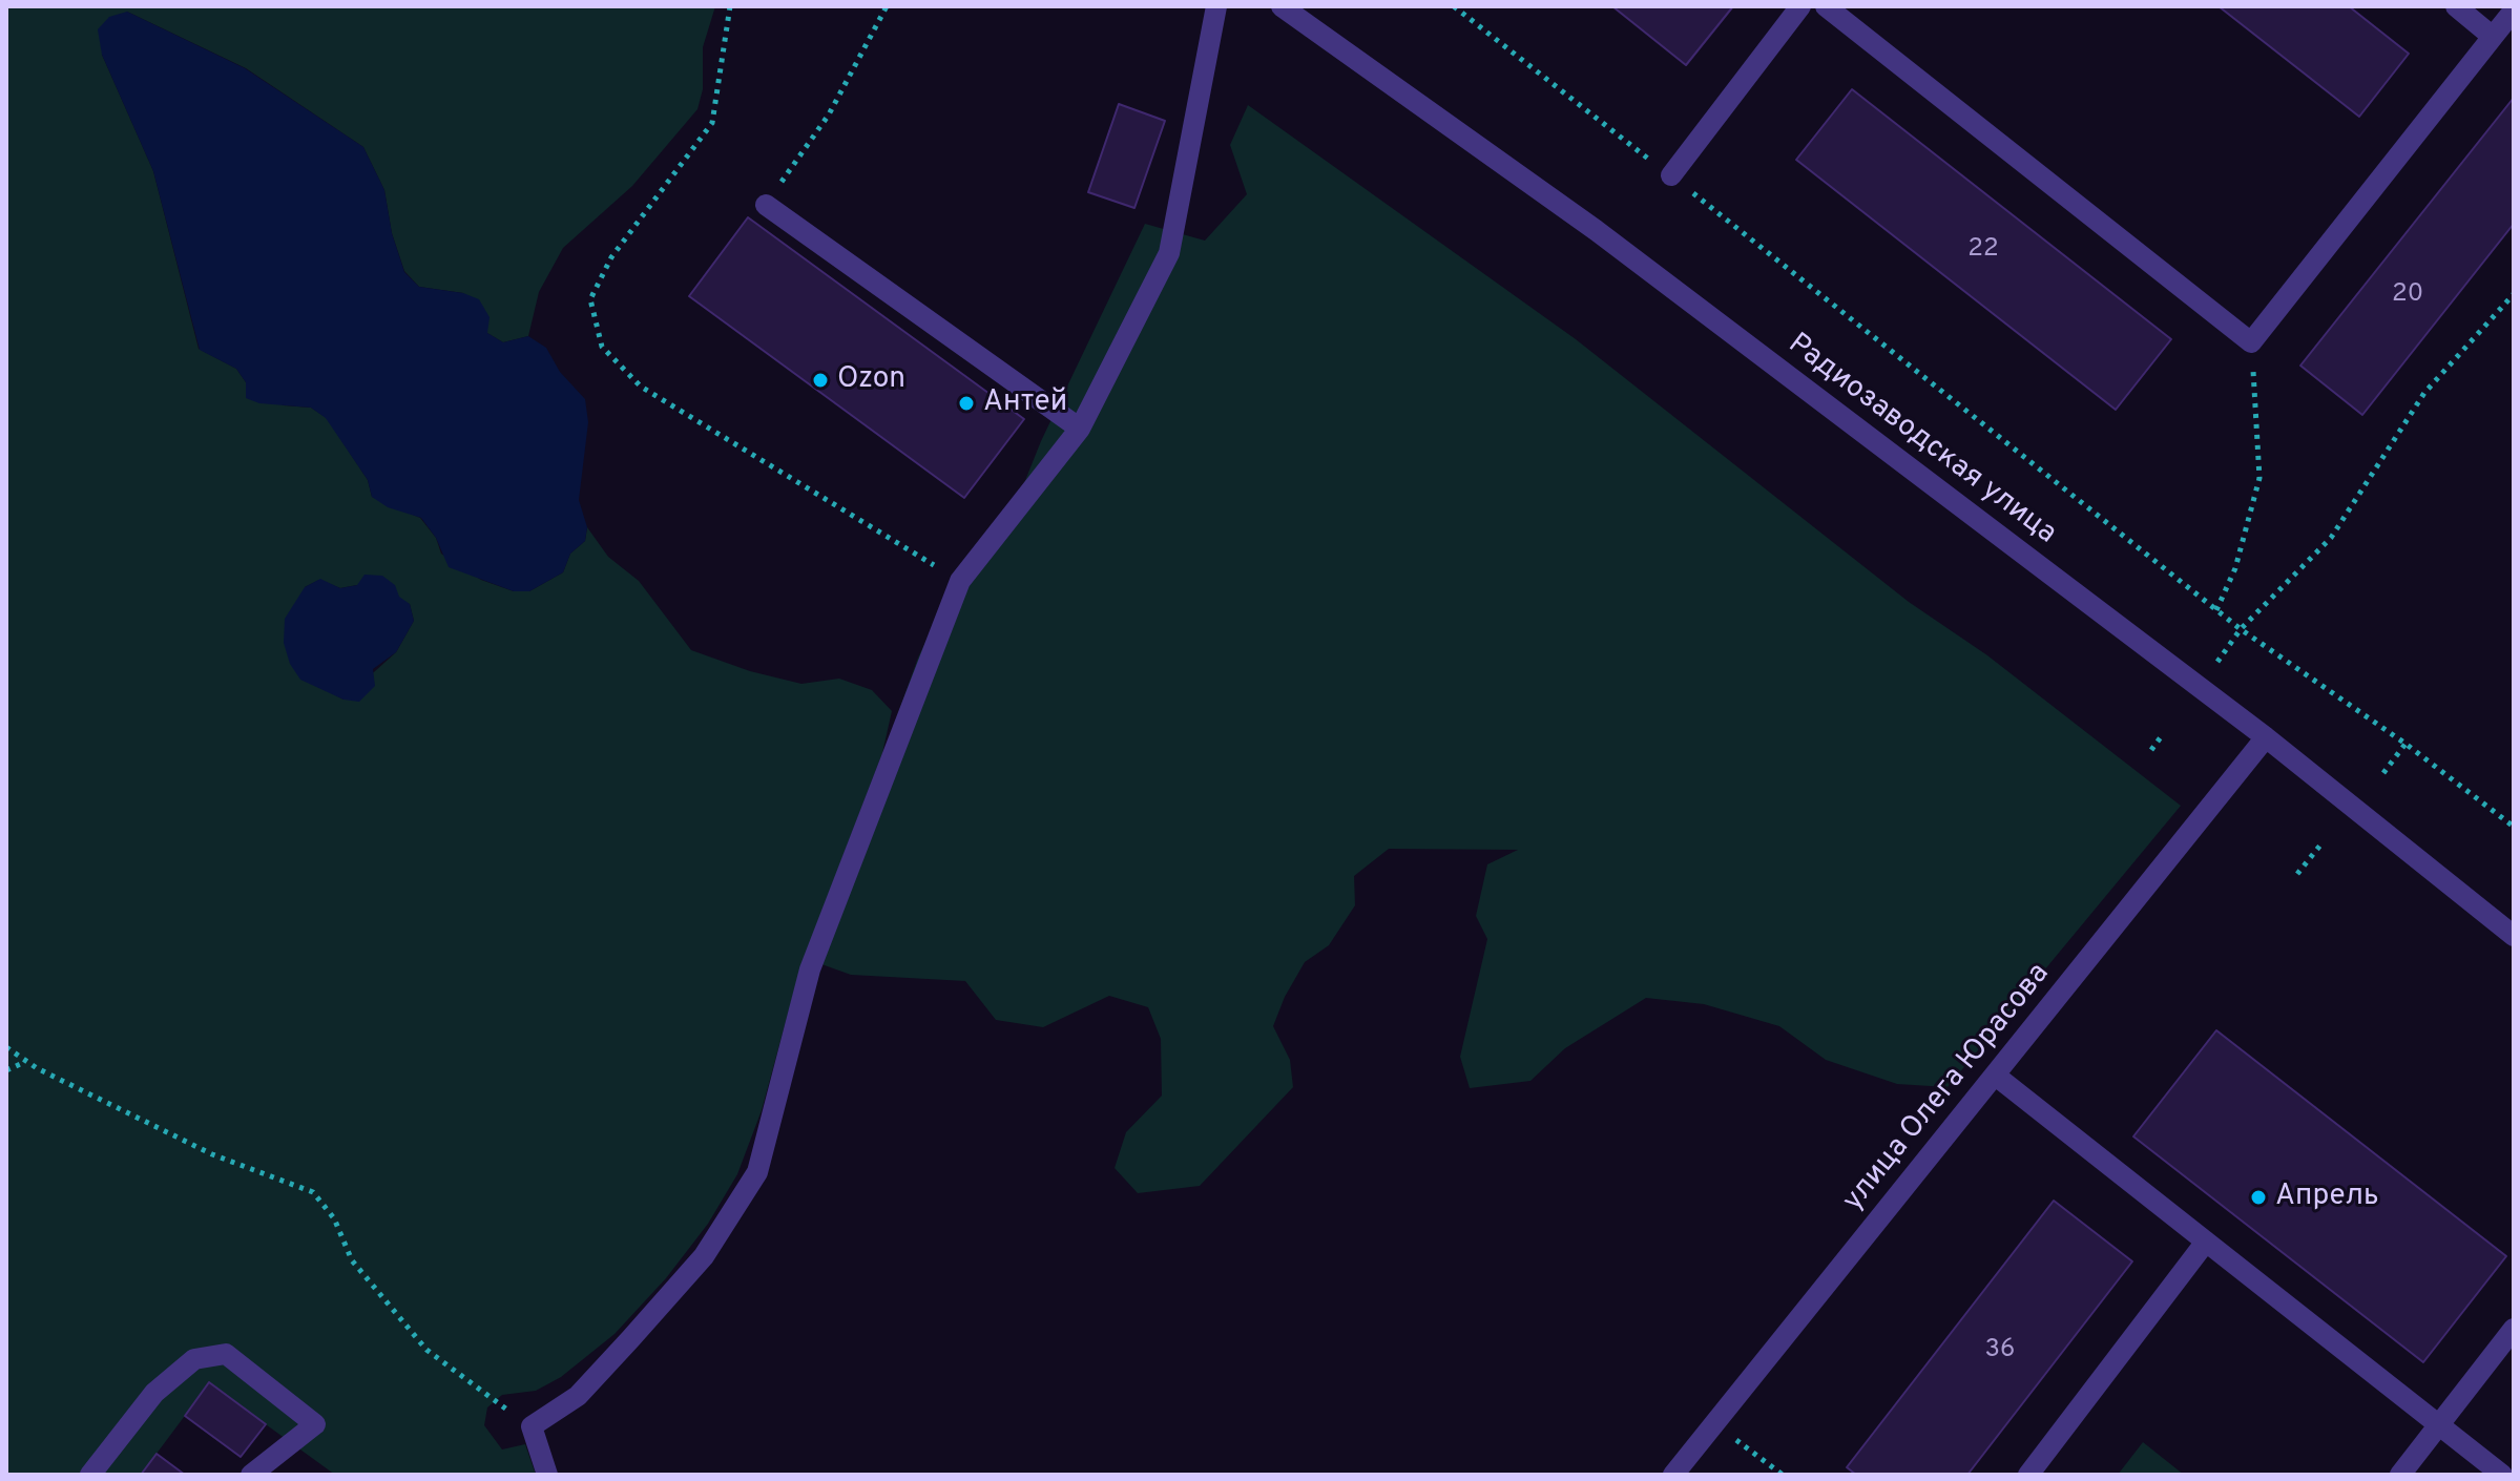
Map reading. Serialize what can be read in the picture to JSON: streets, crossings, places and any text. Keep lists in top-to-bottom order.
{
  "streets": {
    "street": ["Радиозаводская улица", "улица Олега Юрасова"]
  },
  "crossings": [
    ["Радиозаводская улица", "улица Олега Юрасова"]
  ],
  "places": ["Ozon", "Антей", "Апрель"],
  "house_numbers": ["22", "20", "36"]
}
